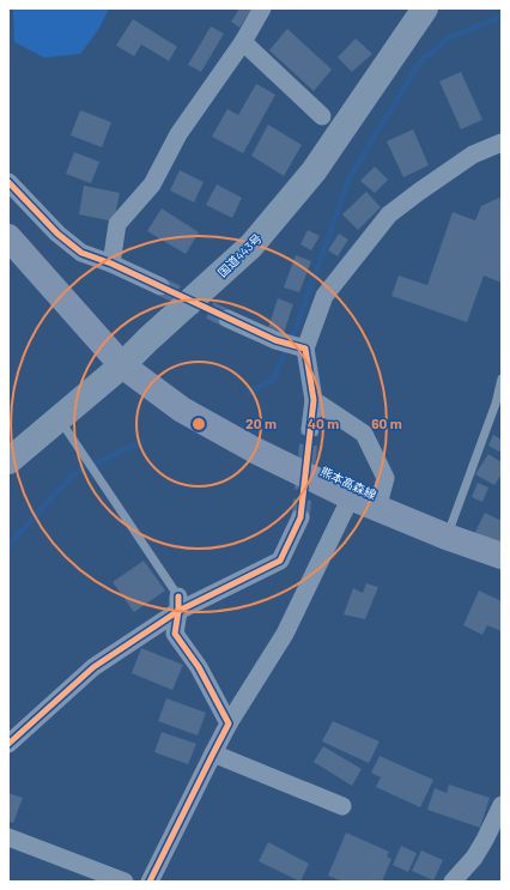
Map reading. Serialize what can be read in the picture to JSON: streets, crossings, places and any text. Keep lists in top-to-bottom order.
{
  "streets": {
    "highway": ["国道443号"],
    "main road": ["熊本高森線"]
  },
  "crossings": [
    ["国道443号", "熊本高森線"]
  ],
  "rings": ["20 m", "40 m", "60 m"]
}
